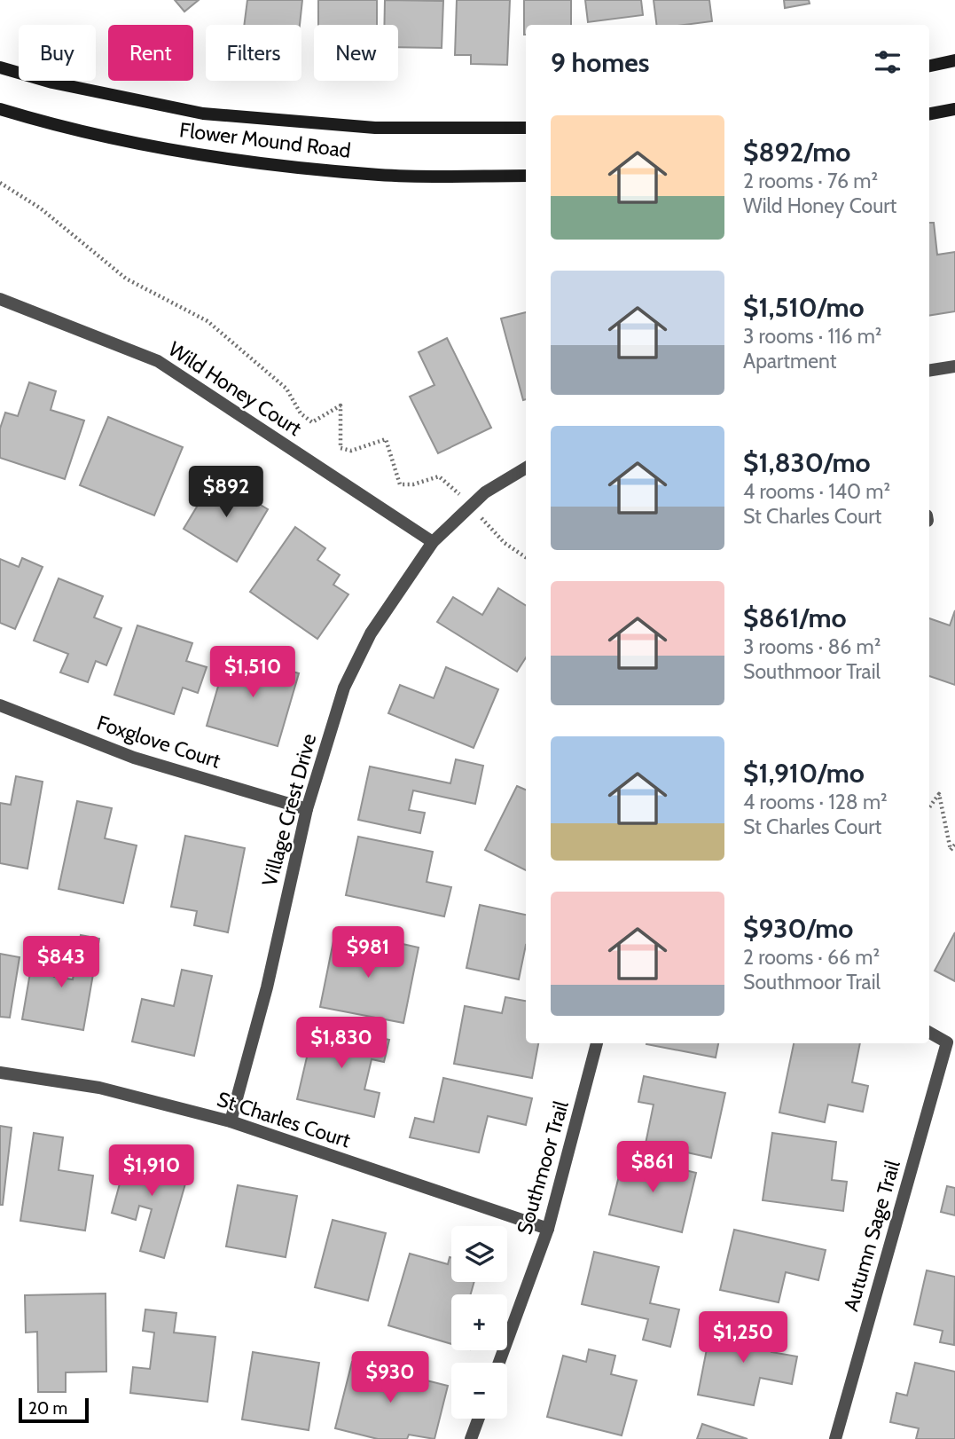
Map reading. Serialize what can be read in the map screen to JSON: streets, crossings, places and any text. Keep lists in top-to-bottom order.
{
  "streets": {
    "main road": ["Flower Mound Road"],
    "street": [
      "Wild Honey Court",
      "Foxglove Court",
      "Village Crest Drive",
      "St Charles Court",
      "Southmoor Trail",
      "Autumn Sage Trail"
    ]
  },
  "crossings": [
    ["Wild Honey Court", "Village Crest Drive"],
    ["Foxglove Court", "Village Crest Drive"],
    ["Village Crest Drive", "St Charles Court"],
    ["St Charles Court", "Southmoor Trail"]
  ],
  "scale_bar": "20 m",
  "page": {
    "chip": [
      "Buy",
      "Rent",
      "Filters",
      "New"
    ],
    "heading": "9 homes",
    "list": [
      {
        "name": "$892/mo",
        "note": "2 rooms · 76 m² · Wild Honey Court"
      },
      {
        "name": "$1,510/mo",
        "note": "3 rooms · 116 m² · Apartment"
      },
      {
        "name": "$1,830/mo",
        "note": "4 rooms · 140 m² · St Charles Court"
      },
      {
        "name": "$861/mo",
        "note": "3 rooms · 86 m² · Southmoor Trail"
      },
      {
        "name": "$1,910/mo",
        "note": "4 rooms · 128 m² · St Charles Court"
      },
      {
        "name": "$930/mo",
        "note": "2 rooms · 66 m² · Southmoor Trail"
      }
    ],
    "price": [
      "$892",
      "$1,510",
      "$981",
      "$843",
      "$1,830",
      "$861",
      "$1,910",
      "$1,250",
      "$930"
    ],
    "map_buttons": ["+", "−"],
    "scale": "20 m"
  }
}
